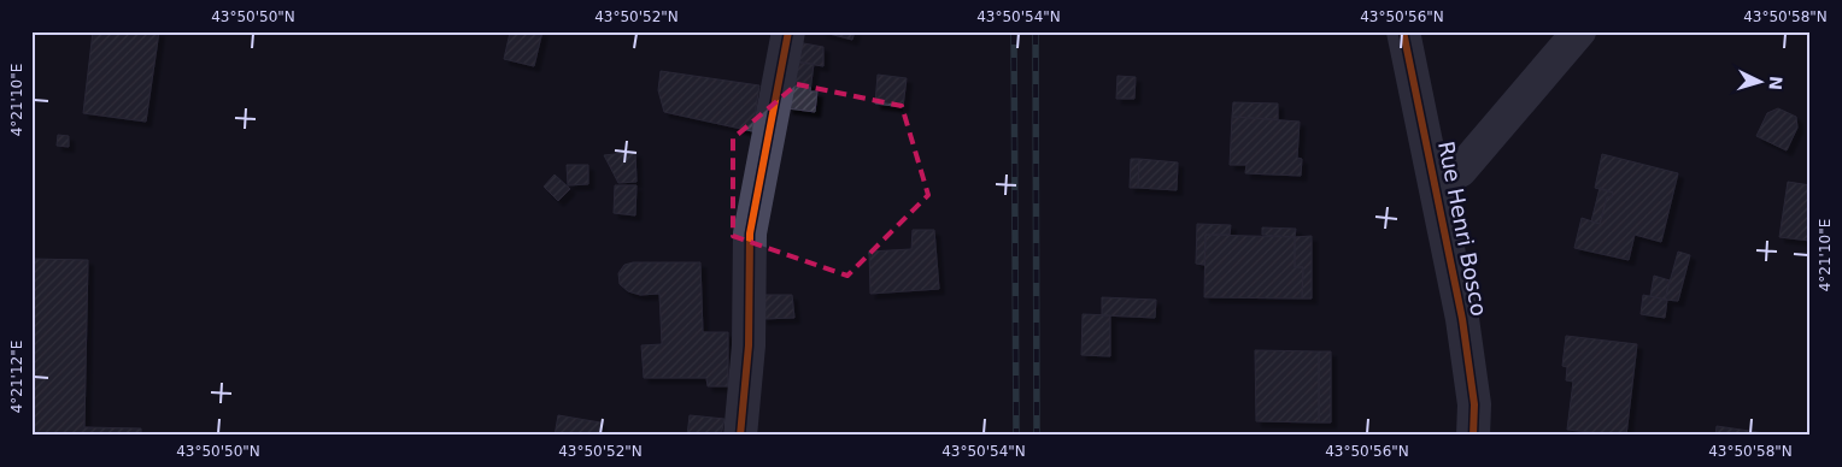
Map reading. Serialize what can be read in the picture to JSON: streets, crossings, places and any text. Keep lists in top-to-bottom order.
{
  "streets": {
    "street": ["Rue Henri Bosco"]
  },
  "north": "right",
  "coordinates": [
    "43°50'50\"N",
    "43°50'52\"N",
    "43°50'54\"N",
    "43°50'56\"N",
    "43°50'58\"N",
    "4°21'10\"E",
    "4°21'12\"E"
  ]
}
